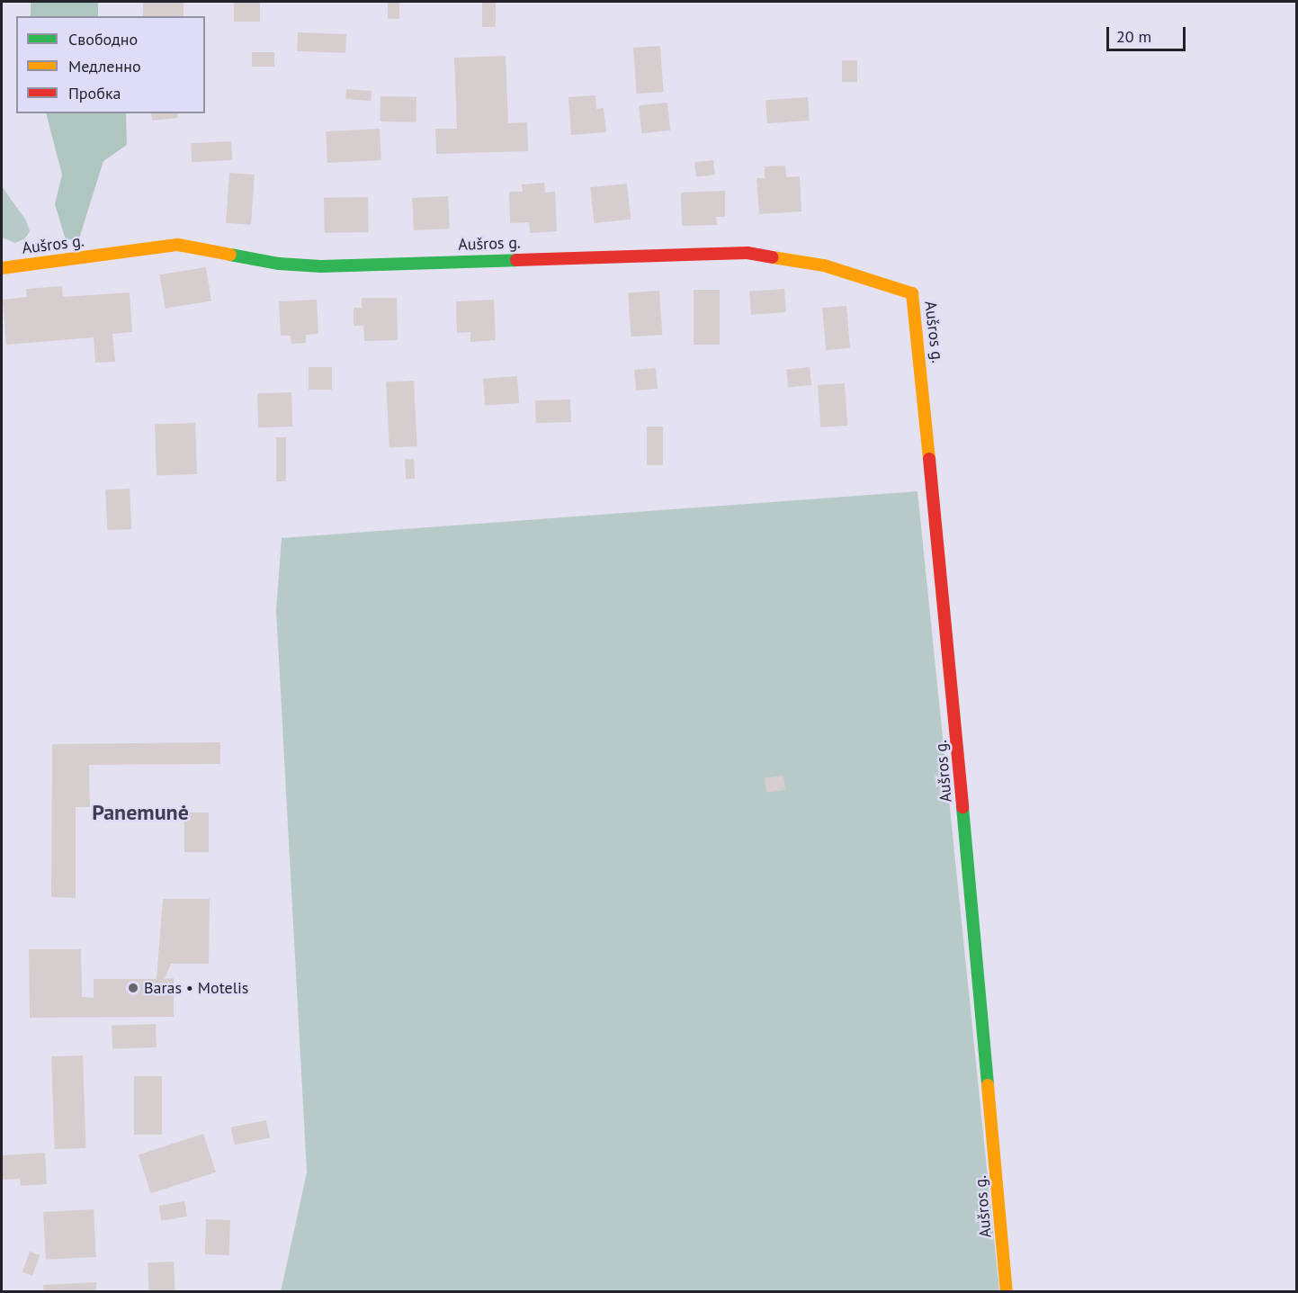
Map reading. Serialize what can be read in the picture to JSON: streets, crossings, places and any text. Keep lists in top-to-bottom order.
{
  "streets": {
    "street": ["Aušros g."]
  },
  "districts": ["Panemunė"],
  "places": ["Baras • Motelis"],
  "legend": ["Свободно", "Медленно", "Пробка"],
  "scale_bar": "20 m"
}
